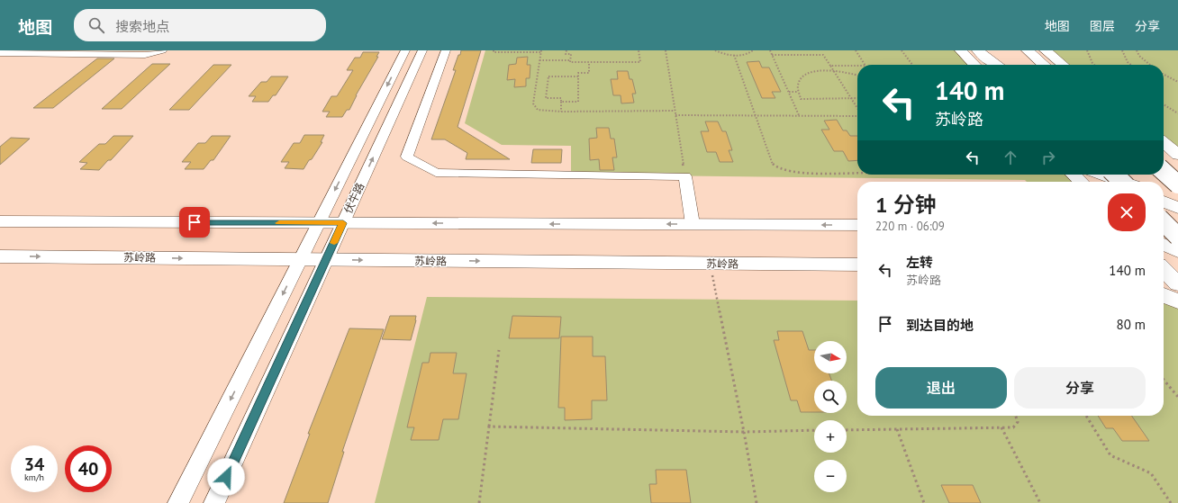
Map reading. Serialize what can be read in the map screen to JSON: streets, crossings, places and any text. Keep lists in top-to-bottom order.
{
  "streets": {
    "main road": ["苏岭路"],
    "street": ["伏牛路"]
  },
  "crossings": [
    ["伏牛路", "苏岭路"]
  ],
  "north": "right",
  "page": {
    "header": "地图",
    "search": "搜索地点",
    "nav": ["地图", "图层", "分享"],
    "turn": ["140 m", "苏岭路"],
    "heading": ["1 分钟", "220 m · 06:09"],
    "list": [
      {
        "name": "左转",
        "note": "苏岭路",
        "value": "140 m"
      },
      {
        "name": "到达目的地",
        "value": "80 m"
      }
    ],
    "map_buttons": ["+", "−"],
    "buttons": ["退出", "分享"],
    "speed": "34 km/h",
    "limit": "40"
  }
}
